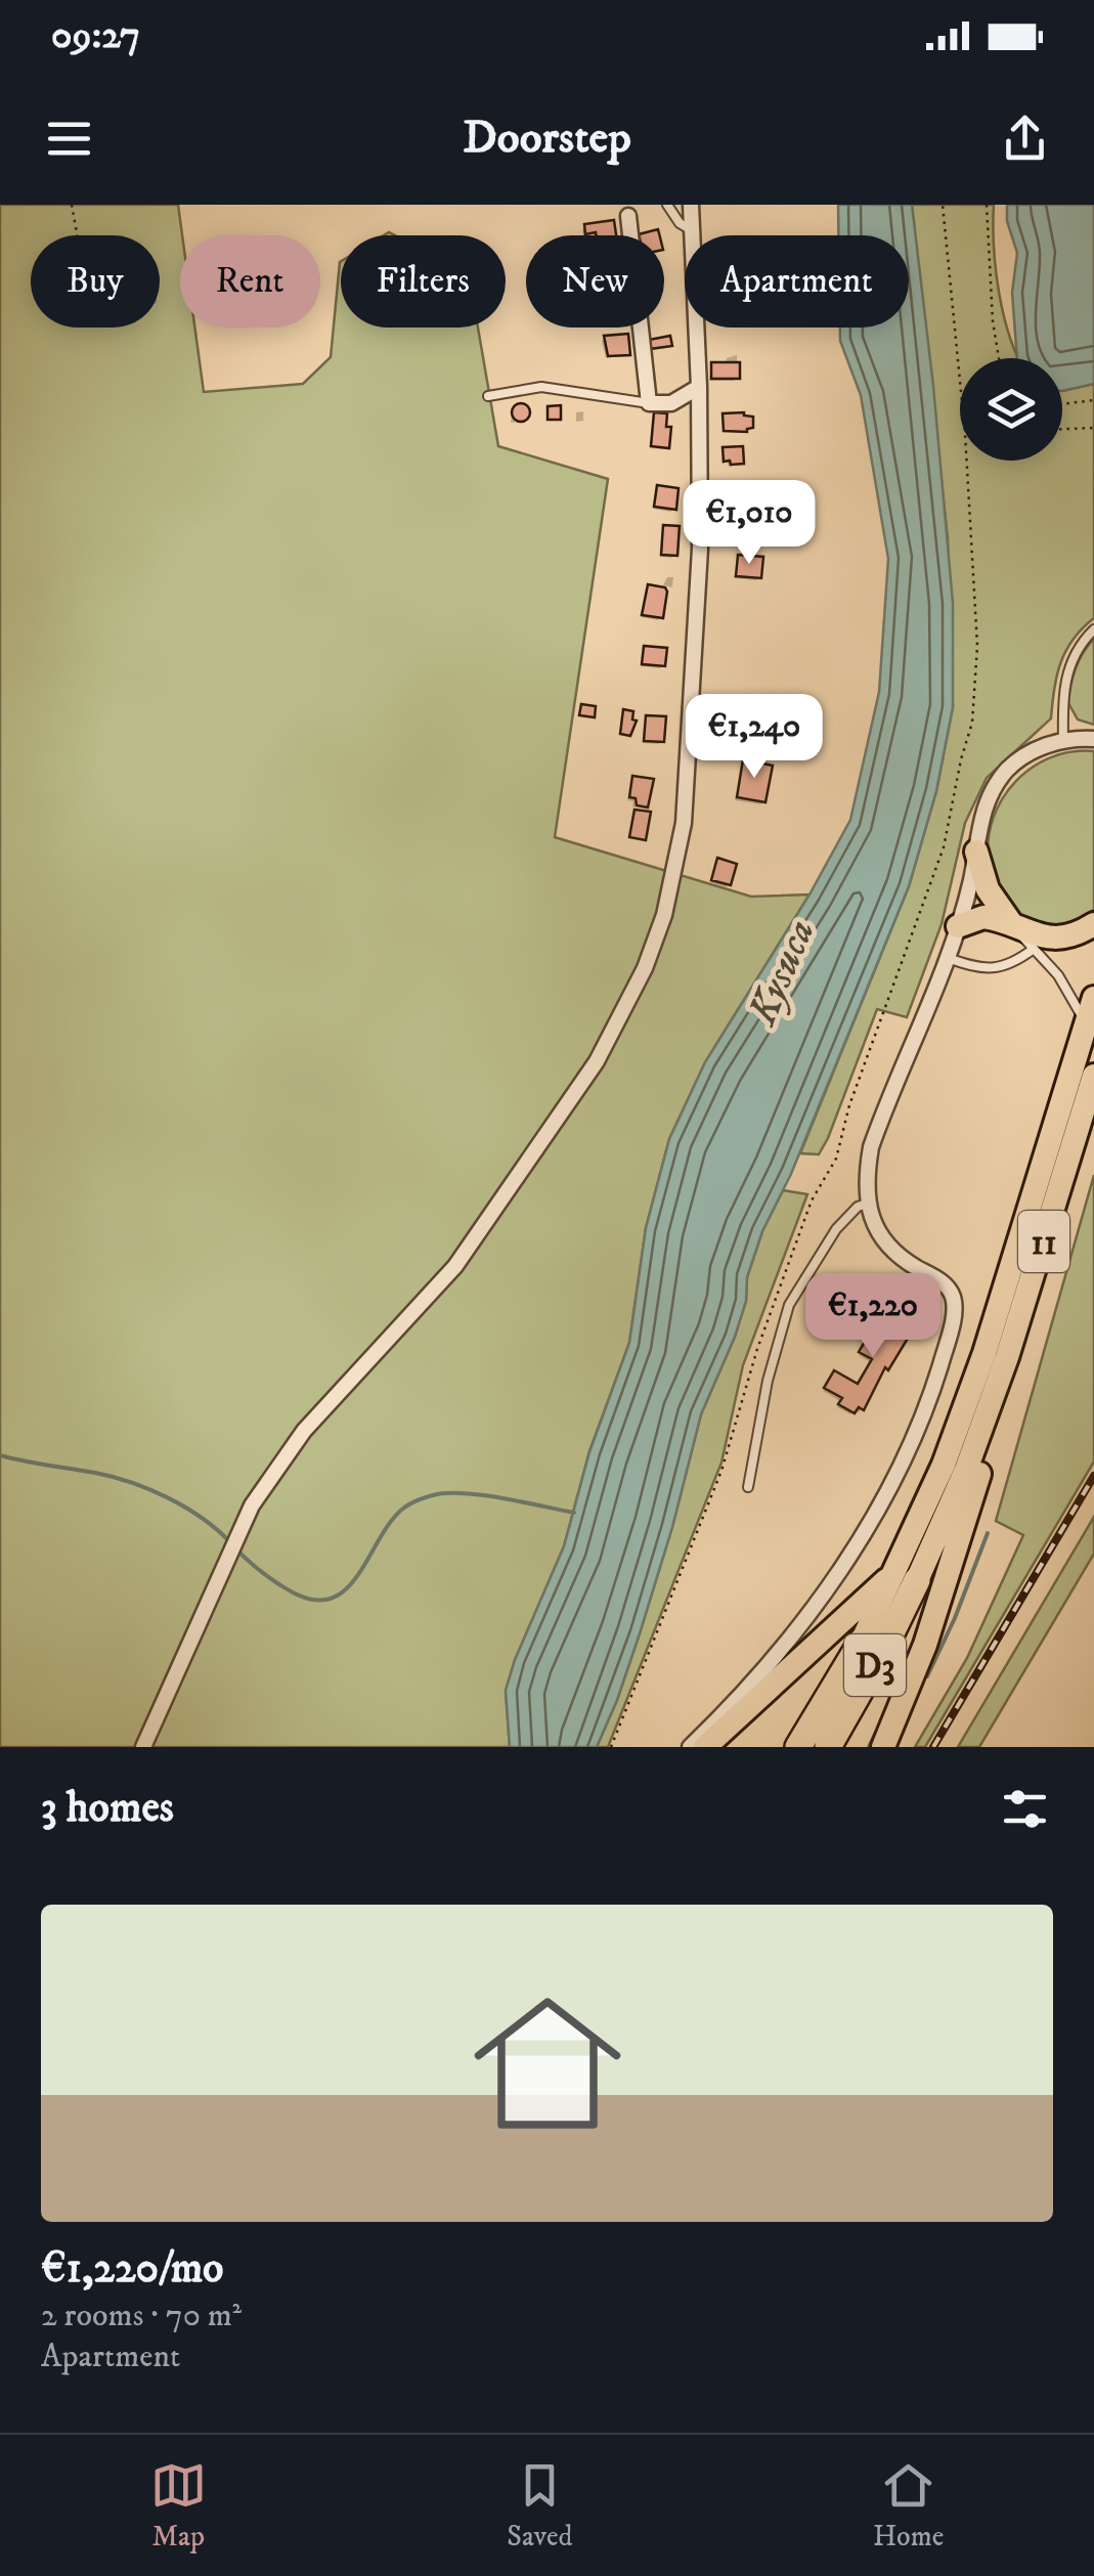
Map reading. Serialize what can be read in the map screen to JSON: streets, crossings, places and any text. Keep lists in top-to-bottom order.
{
  "streets": {
    "highway": ["D3"],
    "main road": ["11"]
  },
  "crossings": [
    ["11", "D3"]
  ],
  "water": ["Kysuca"],
  "page": {
    "status": "09:27",
    "header": "Doorstep",
    "chip": [
      "Buy",
      "Rent",
      "Filters",
      "New",
      "Apartment"
    ],
    "price": ["€1,010", "€1,240", "€1,220"],
    "heading": "3 homes",
    "list": [
      {
        "name": "€1,220/mo",
        "note": "2 rooms · 70 m² · Apartment"
      }
    ],
    "tabs": ["Map", "Saved", "Home"]
  }
}
